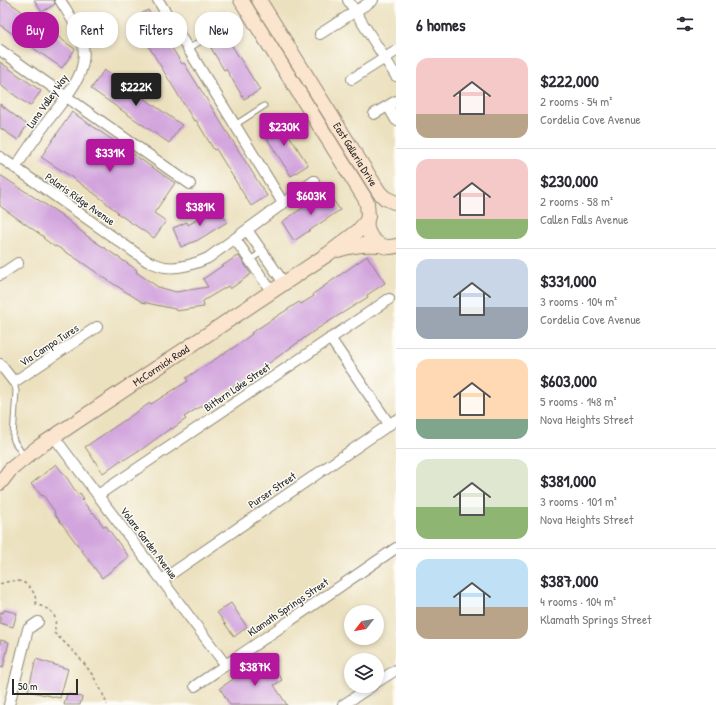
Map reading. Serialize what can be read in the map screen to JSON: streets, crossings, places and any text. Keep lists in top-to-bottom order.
{
  "streets": {
    "main road": ["East Galleria Drive", "McCormick Road"],
    "street": [
      "Luna Valley Way",
      "Polaris Ridge Avenue",
      "Via Campo Tures",
      "Bittern Lake Street",
      "Purser Street",
      "Volare Garden Avenue",
      "Klamath Springs Street"
    ]
  },
  "crossings": [
    ["Luna Valley Way", "Polaris Ridge Avenue"],
    ["East Galleria Drive", "McCormick Road"],
    ["McCormick Road", "Volare Garden Avenue"],
    ["Bittern Lake Street", "Volare Garden Avenue"],
    ["Purser Street", "Volare Garden Avenue"],
    ["Volare Garden Avenue", "Klamath Springs Street"]
  ],
  "scale_bar": "50 m",
  "north": "bottom left",
  "page": {
    "heading": "6 homes",
    "chip": [
      "Buy",
      "Rent",
      "Filters",
      "New"
    ],
    "list": [
      {
        "name": "$222,000",
        "note": "2 rooms · 54 m² · Cordelia Cove Avenue"
      },
      {
        "name": "$230,000",
        "note": "2 rooms · 58 m² · Callen Falls Avenue"
      },
      {
        "name": "$331,000",
        "note": "3 rooms · 104 m² · Cordelia Cove Avenue"
      },
      {
        "name": "$603,000",
        "note": "5 rooms · 148 m² · Nova Heights Street"
      },
      {
        "name": "$381,000",
        "note": "3 rooms · 101 m² · Nova Heights Street"
      },
      {
        "name": "$387,000",
        "note": "4 rooms · 104 m² · Klamath Springs Street"
      }
    ],
    "price": [
      "$222K",
      "$230K",
      "$331K",
      "$603K",
      "$381K",
      "$387K"
    ],
    "scale": "50 m"
  }
}
